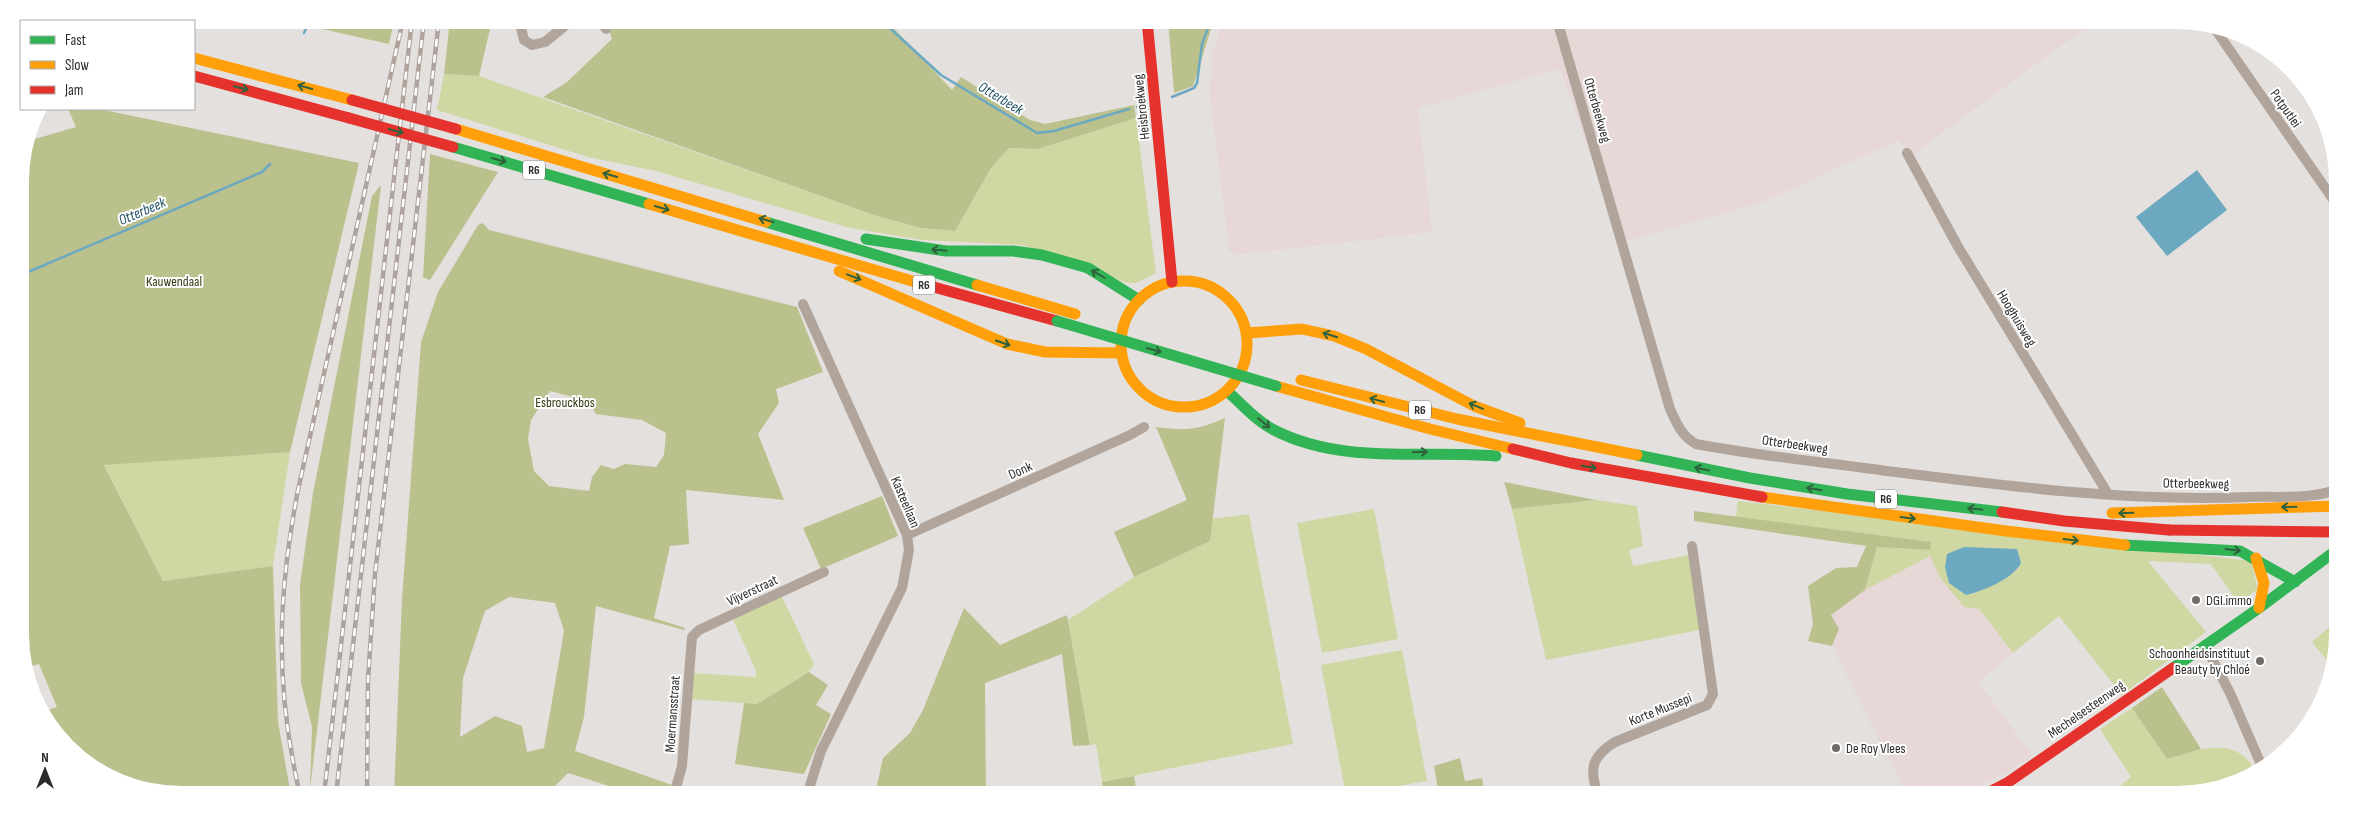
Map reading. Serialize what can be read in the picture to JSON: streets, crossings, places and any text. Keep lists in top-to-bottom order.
{
  "streets": {
    "main road": ["Heisbroekweg", "R6", "Mechelsesteenweg"],
    "street": [
      "Potputlei",
      "Otterbeekweg",
      "Hooghuisweg",
      "Donk",
      "Kasteellaan",
      "Vijverstraat",
      "Korte Mussepi",
      "Moermansstraat"
    ]
  },
  "crossings": [
    ["Otterbeekweg", "Hooghuisweg"],
    ["Donk", "Kasteellaan"],
    ["Vijverstraat", "Moermansstraat"]
  ],
  "water": ["Otterbeek"],
  "parks": ["Kauwendaal", "Esbrouckbos"],
  "places": ["DGI.immo", "Schoonheidsinstituut Beauty by Chloé", "De Roy Vlees"],
  "legend": ["Fast", "Slow", "Jam"],
  "north": "top"
}
